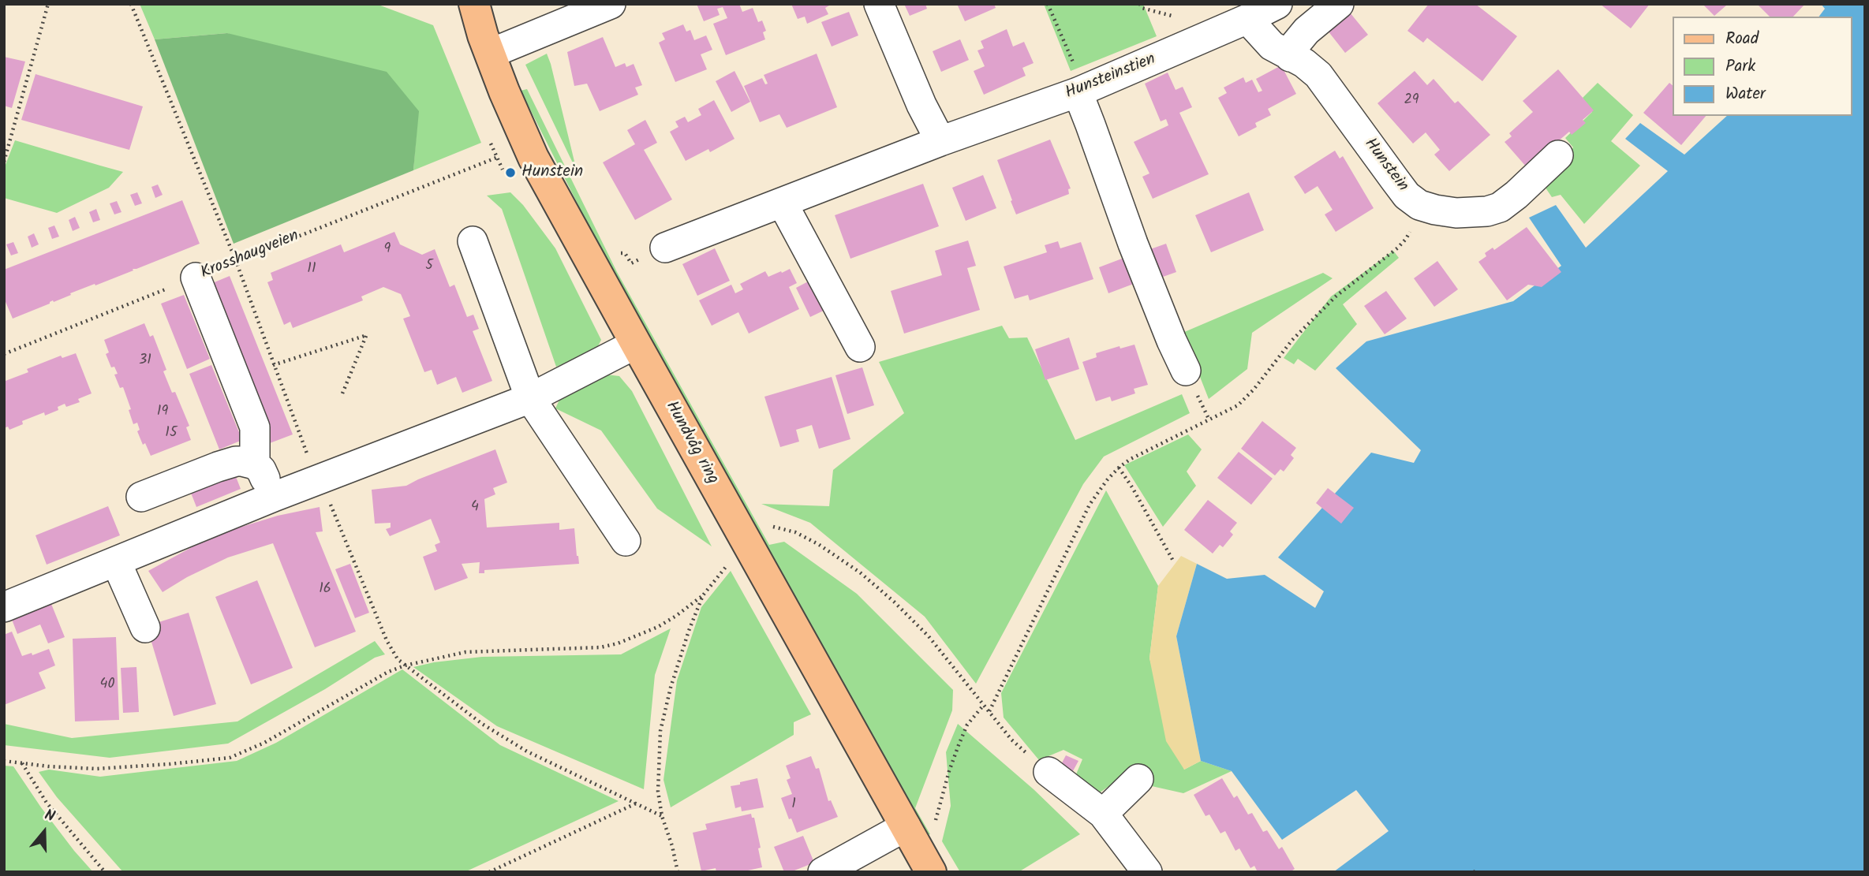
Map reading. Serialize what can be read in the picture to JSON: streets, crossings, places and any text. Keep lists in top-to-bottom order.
{
  "streets": {
    "main road": ["Hundvåg ring"],
    "street": ["Hunsteinstien", "Hunstein"],
    "path": ["Krosshaugveien"]
  },
  "crossings": [
    ["Hunsteinstien", "Hunstein"]
  ],
  "places": ["Hunstein"],
  "house_numbers": [
    "29",
    "9",
    "5",
    "11",
    "31",
    "19",
    "15",
    "4",
    "16",
    "40",
    "1"
  ],
  "legend": ["Road", "Park", "Water"],
  "north": "top"
}
